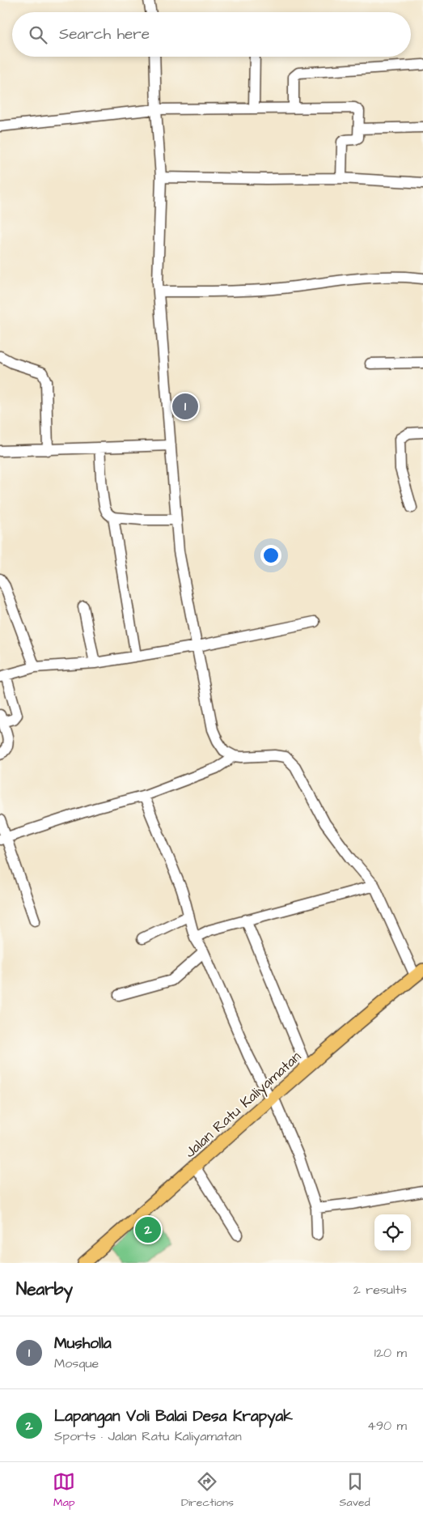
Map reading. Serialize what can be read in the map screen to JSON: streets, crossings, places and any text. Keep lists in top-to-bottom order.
{
  "streets": {
    "main road": ["Jalan Ratu Kaliyamatan"]
  },
  "page": {
    "search": "Search here",
    "pins": ["1", "2"],
    "heading": ["Nearby", "2 results"],
    "list": [
      {
        "mark": "1",
        "name": "Musholla",
        "note": "Mosque",
        "value": "120 m"
      },
      {
        "mark": "2",
        "name": "Lapangan Voli Balai Desa Krapyak",
        "note": "Sports · Jalan Ratu Kaliyamatan",
        "value": "490 m"
      }
    ],
    "nav": ["Map", "Directions", "Saved"]
  }
}
